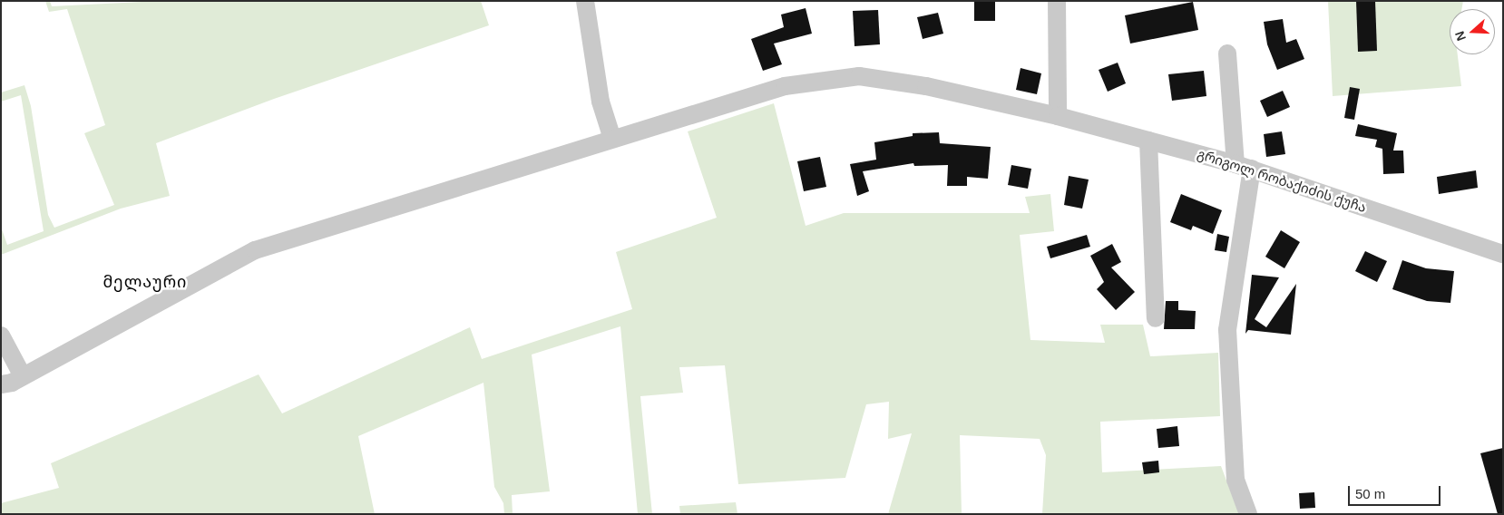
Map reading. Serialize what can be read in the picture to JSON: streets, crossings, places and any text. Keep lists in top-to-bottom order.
{
  "streets": {
    "street": ["გრიგოლ რობაქიძის ქუჩა"]
  },
  "districts": ["მელაური"],
  "scale_bar": "50 m",
  "north": "left"
}
